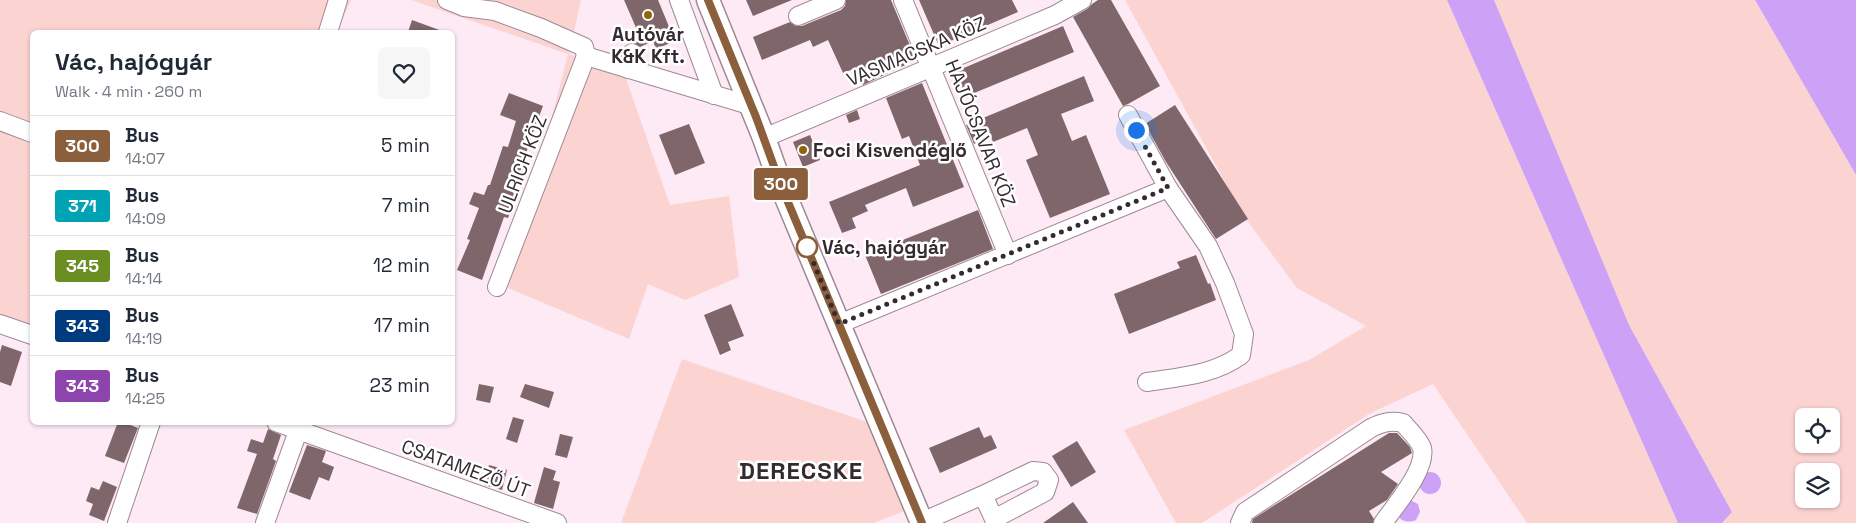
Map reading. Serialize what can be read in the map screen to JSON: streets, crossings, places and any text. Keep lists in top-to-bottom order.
{
  "streets": {
    "street": [
      "VASMACSKA KÖZ",
      "HAJÓCSAVAR KÖZ",
      "ULRICH KÖZ",
      "CSATAMEZŐ ÚT"
    ]
  },
  "crossings": [
    ["VASMACSKA KÖZ", "HAJÓCSAVAR KÖZ"]
  ],
  "districts": ["DERECSKE"],
  "places": ["Autóvár K&K Kft.", "Foci Kisvendéglő", "Vác, hajógyár"],
  "lines": ["bus line 300"],
  "page": {
    "on_map": "300",
    "heading": ["Vác, hajógyár", "Walk · 4 min · 260 m"],
    "list": [
      {
        "mark": "300",
        "name": "Bus",
        "note": "14:07",
        "value": "5 min"
      },
      {
        "mark": "371",
        "name": "Bus",
        "note": "14:09",
        "value": "7 min"
      },
      {
        "mark": "345",
        "name": "Bus",
        "note": "14:14",
        "value": "12 min"
      },
      {
        "mark": "343",
        "name": "Bus",
        "note": "14:19",
        "value": "17 min"
      },
      {
        "mark": "343",
        "name": "Bus",
        "note": "14:25",
        "value": "23 min"
      }
    ]
  }
}
